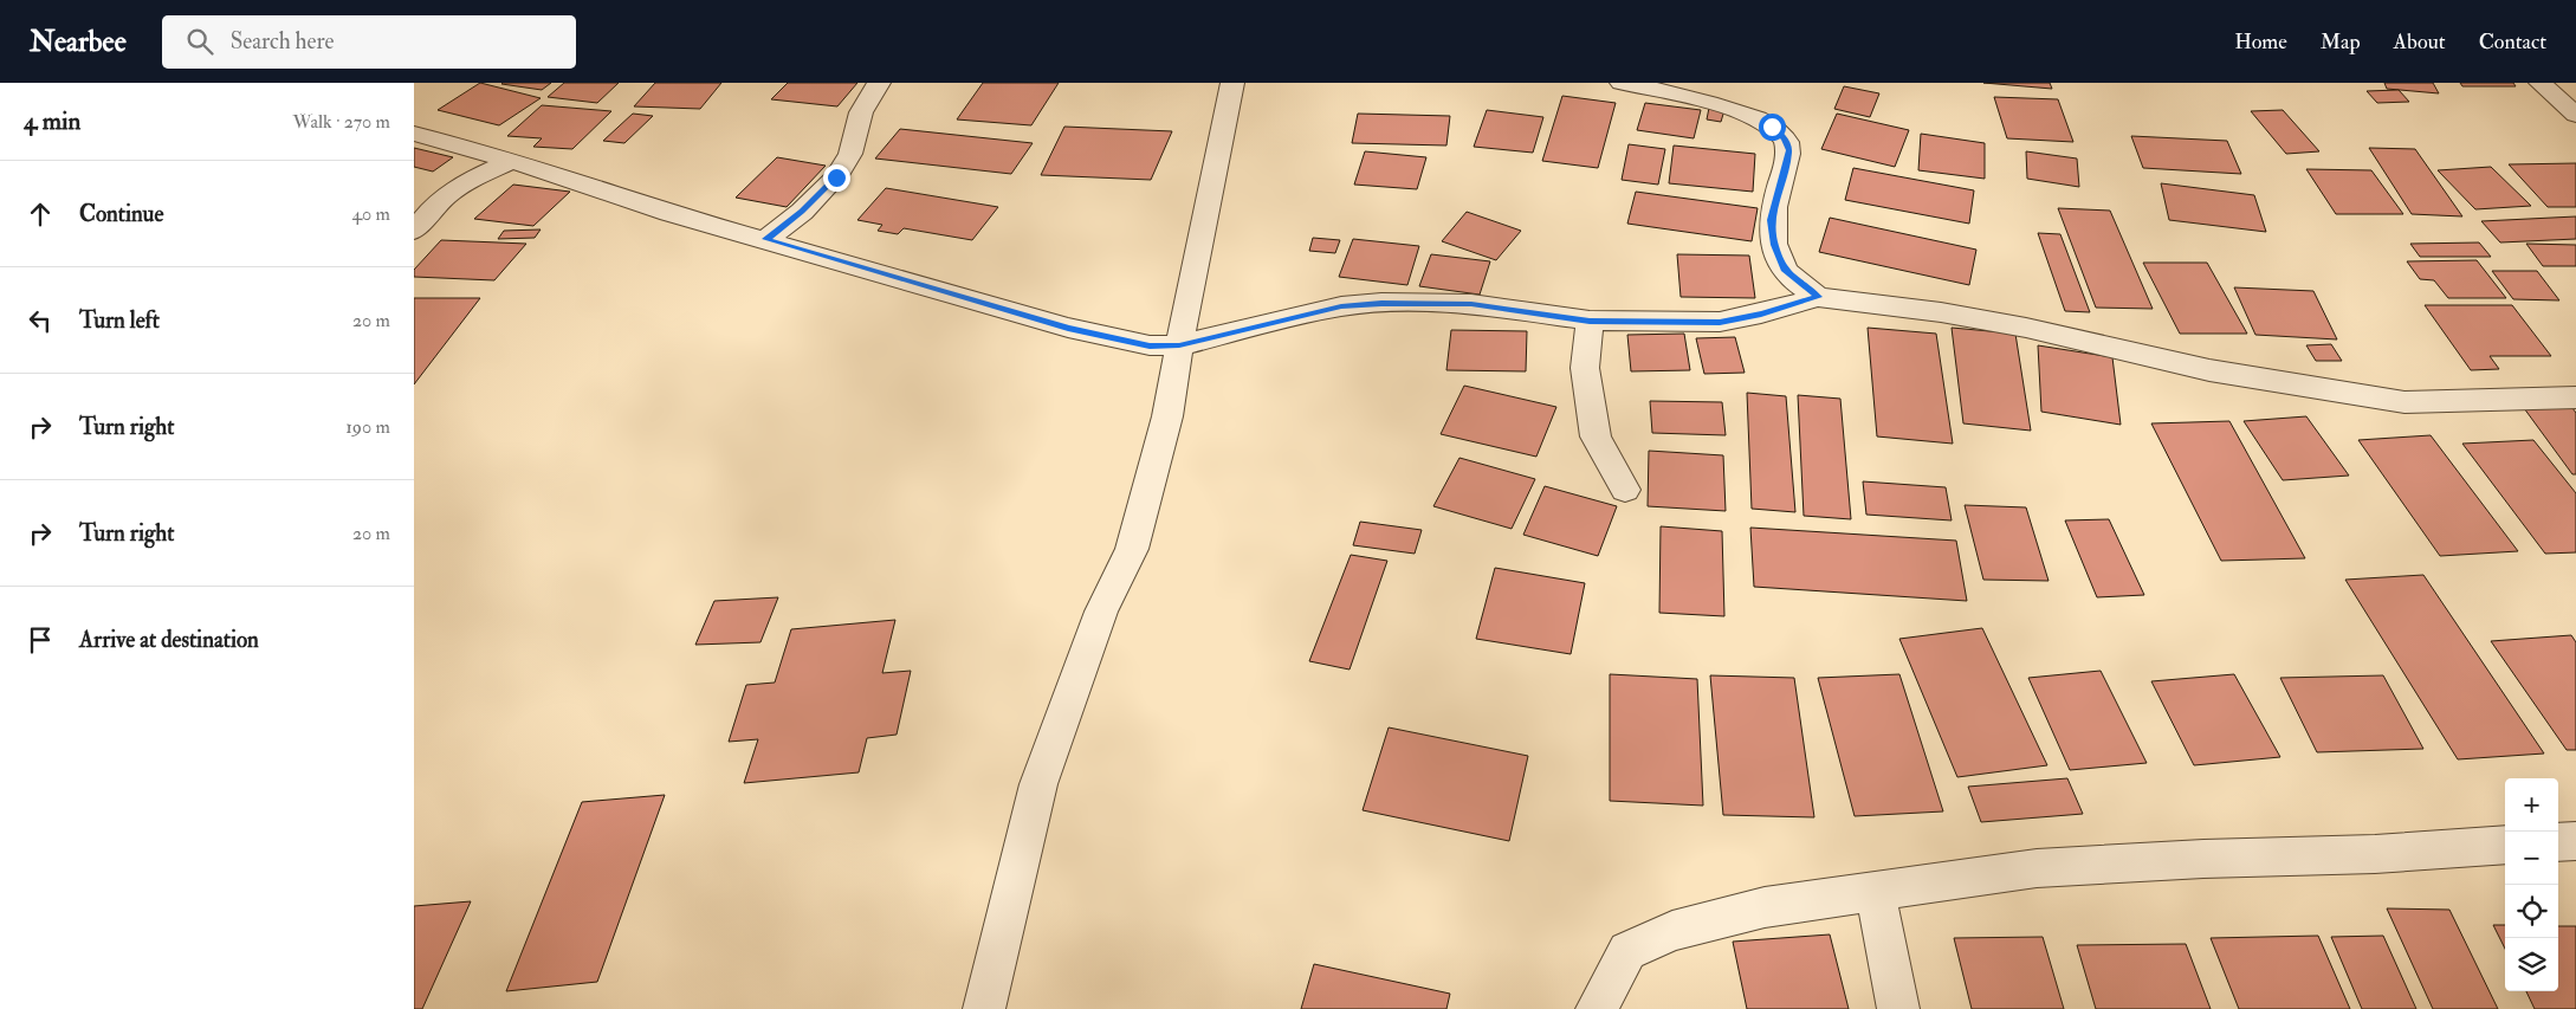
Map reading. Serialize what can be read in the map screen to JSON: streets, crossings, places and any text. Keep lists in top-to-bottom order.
{
  "page": {
    "header": "Nearbee",
    "search": "Search here",
    "nav": [
      "Home",
      "Map",
      "About",
      "Contact"
    ],
    "heading": ["4 min", "Walk · 270 m"],
    "list": [
      ["Continue", "40 m"],
      ["Turn left", "20 m"],
      ["Turn right", "190 m"],
      ["Turn right", "20 m"],
      "Arrive at destination"
    ],
    "map_buttons": ["+", "−"]
  }
}
